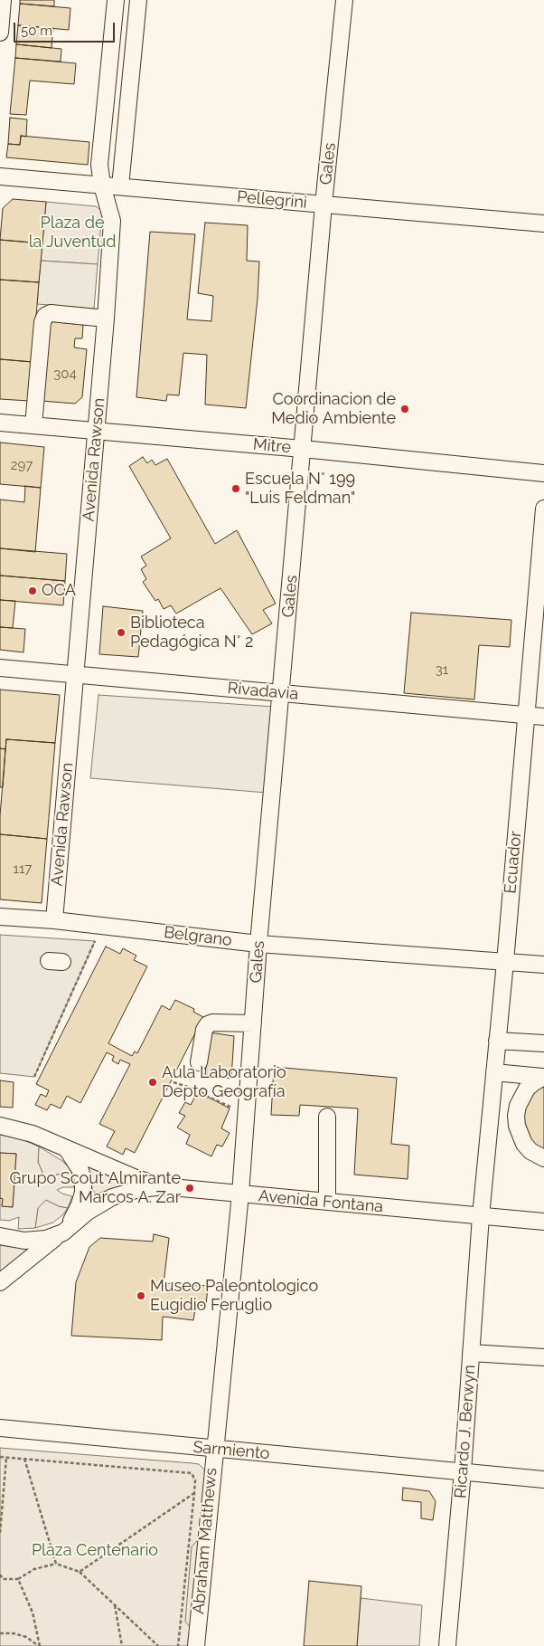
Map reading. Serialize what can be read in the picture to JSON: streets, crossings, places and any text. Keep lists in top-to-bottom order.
{
  "streets": {
    "street": [
      "Gales",
      "Pellegrini",
      "Mitre",
      "Avenida Rawson",
      "Rivadavia",
      "Ecuador",
      "Belgrano",
      "Avenida Fontana",
      "Ricardo J. Berwyn",
      "Sarmiento",
      "Abraham Matthews"
    ]
  },
  "crossings": [
    ["Gales", "Pellegrini"],
    ["Gales", "Mitre"],
    ["Gales", "Rivadavia"],
    ["Gales", "Belgrano"],
    ["Gales", "Avenida Fontana"],
    ["Gales", "Abraham Matthews"],
    ["Pellegrini", "Avenida Rawson"],
    ["Mitre", "Avenida Rawson"],
    ["Avenida Rawson", "Rivadavia"],
    ["Avenida Rawson", "Belgrano"],
    ["Rivadavia", "Ecuador"],
    ["Ecuador", "Belgrano"],
    ["Ecuador", "Avenida Fontana"],
    ["Ecuador", "Ricardo J. Berwyn"],
    ["Avenida Fontana", "Ricardo J. Berwyn"],
    ["Avenida Fontana", "Abraham Matthews"],
    ["Ricardo J. Berwyn", "Sarmiento"],
    ["Sarmiento", "Abraham Matthews"]
  ],
  "parks": ["Plaza de la Juventud", "Plaza Centenario"],
  "places": [
    "Coordinacion de Medio Ambiente",
    "Escuela N° 199 \"Luis Feldman\"",
    "OCA",
    "Biblioteca Pedagógica N° 2",
    "Aula Laboratorio Depto Geografía",
    "Grupo Scout Almirante Marcos A. Zar",
    "Museo Paleontologico Eugidio Feruglio"
  ],
  "house_numbers": [
    "304",
    "297",
    "31",
    "117"
  ],
  "scale_bar": "50 m"
}
